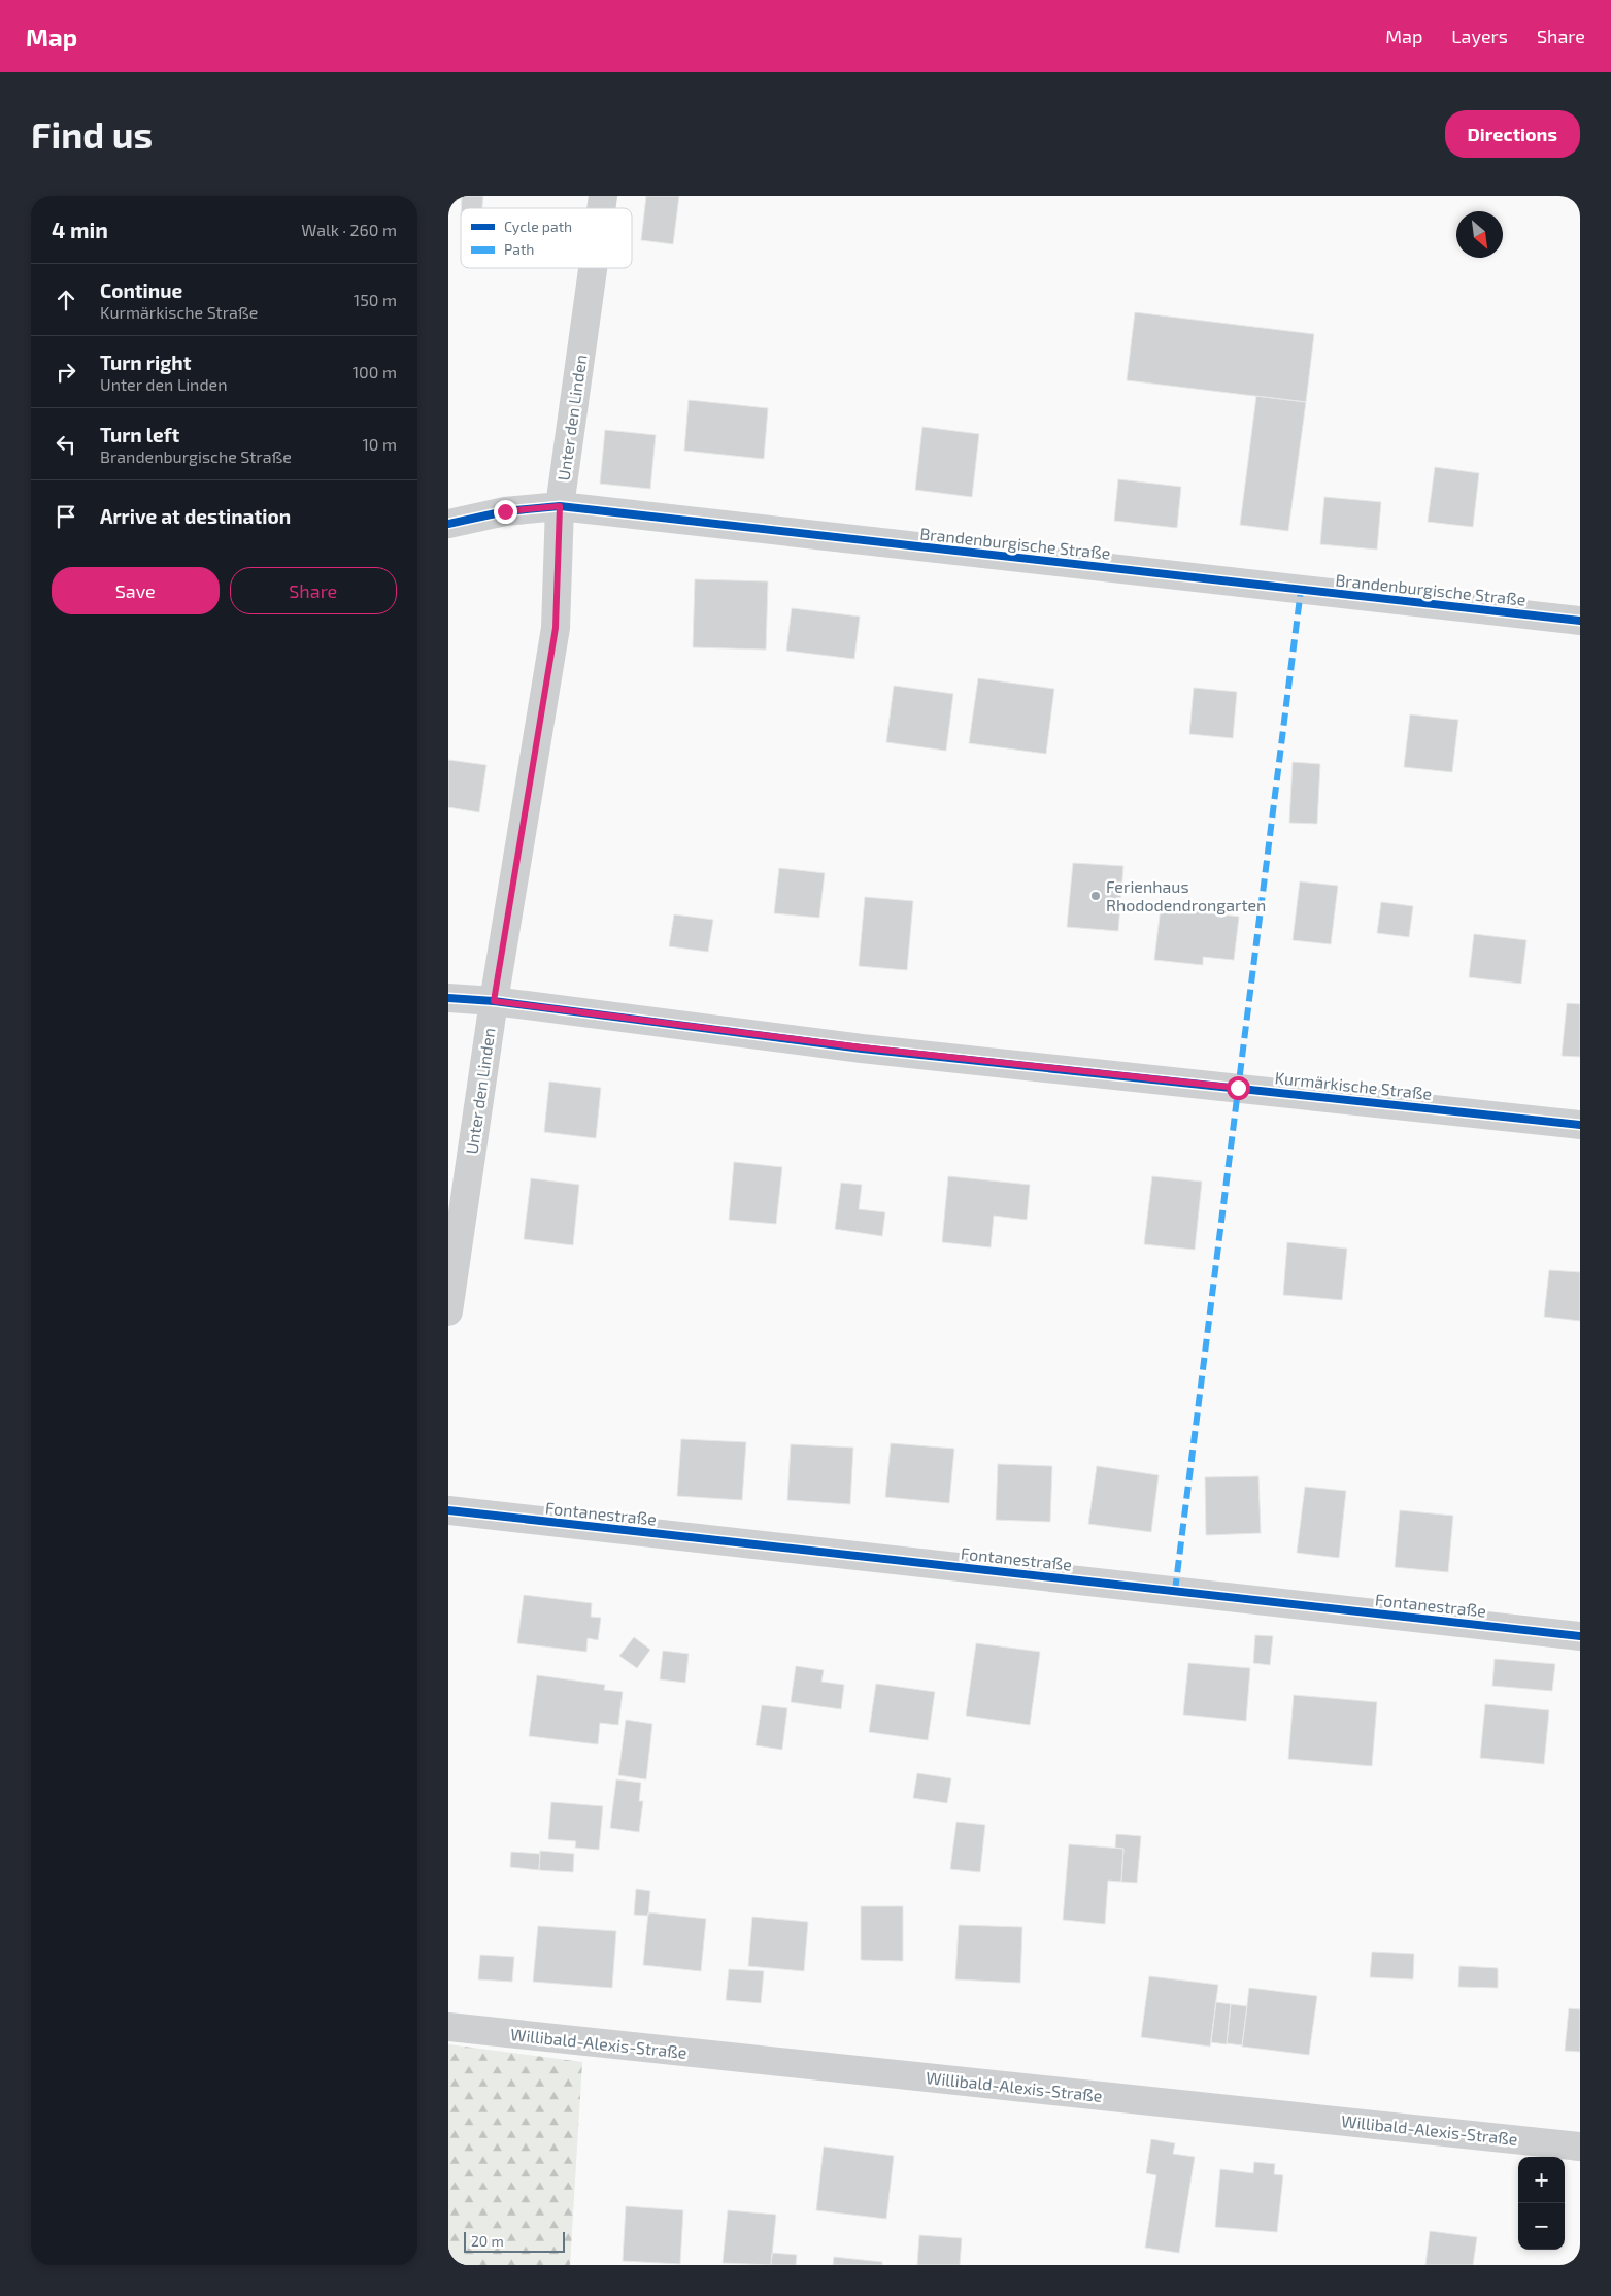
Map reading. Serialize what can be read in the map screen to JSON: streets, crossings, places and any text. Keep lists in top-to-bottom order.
{
  "streets": {
    "street": [
      "Unter den Linden",
      "Brandenburgische Straße",
      "Kurmärkische Straße",
      "Fontanestraße",
      "Willibald-Alexis-Straße"
    ]
  },
  "crossings": [
    ["Unter den Linden", "Brandenburgische Straße"],
    ["Unter den Linden", "Kurmärkische Straße"]
  ],
  "places": ["Ferienhaus Rhododendrongarten"],
  "legend": ["Cycle path", "Path"],
  "scale_bar": "20 m",
  "north": "bottom right",
  "page": {
    "header": "Map",
    "nav": ["Map", "Layers", "Share"],
    "buttons": [
      "Directions",
      ["Save", "Share"]
    ],
    "title": "Find us",
    "heading": ["4 min", "Walk · 260 m"],
    "list": [
      ["Continue", "Kurmärkische Straße", "150 m"],
      ["Turn right", "Unter den Linden", "100 m"],
      ["Turn left", "Brandenburgische Straße", "10 m"],
      "Arrive at destination"
    ],
    "map_buttons": ["+", "−"],
    "scale": "20 m"
  }
}
